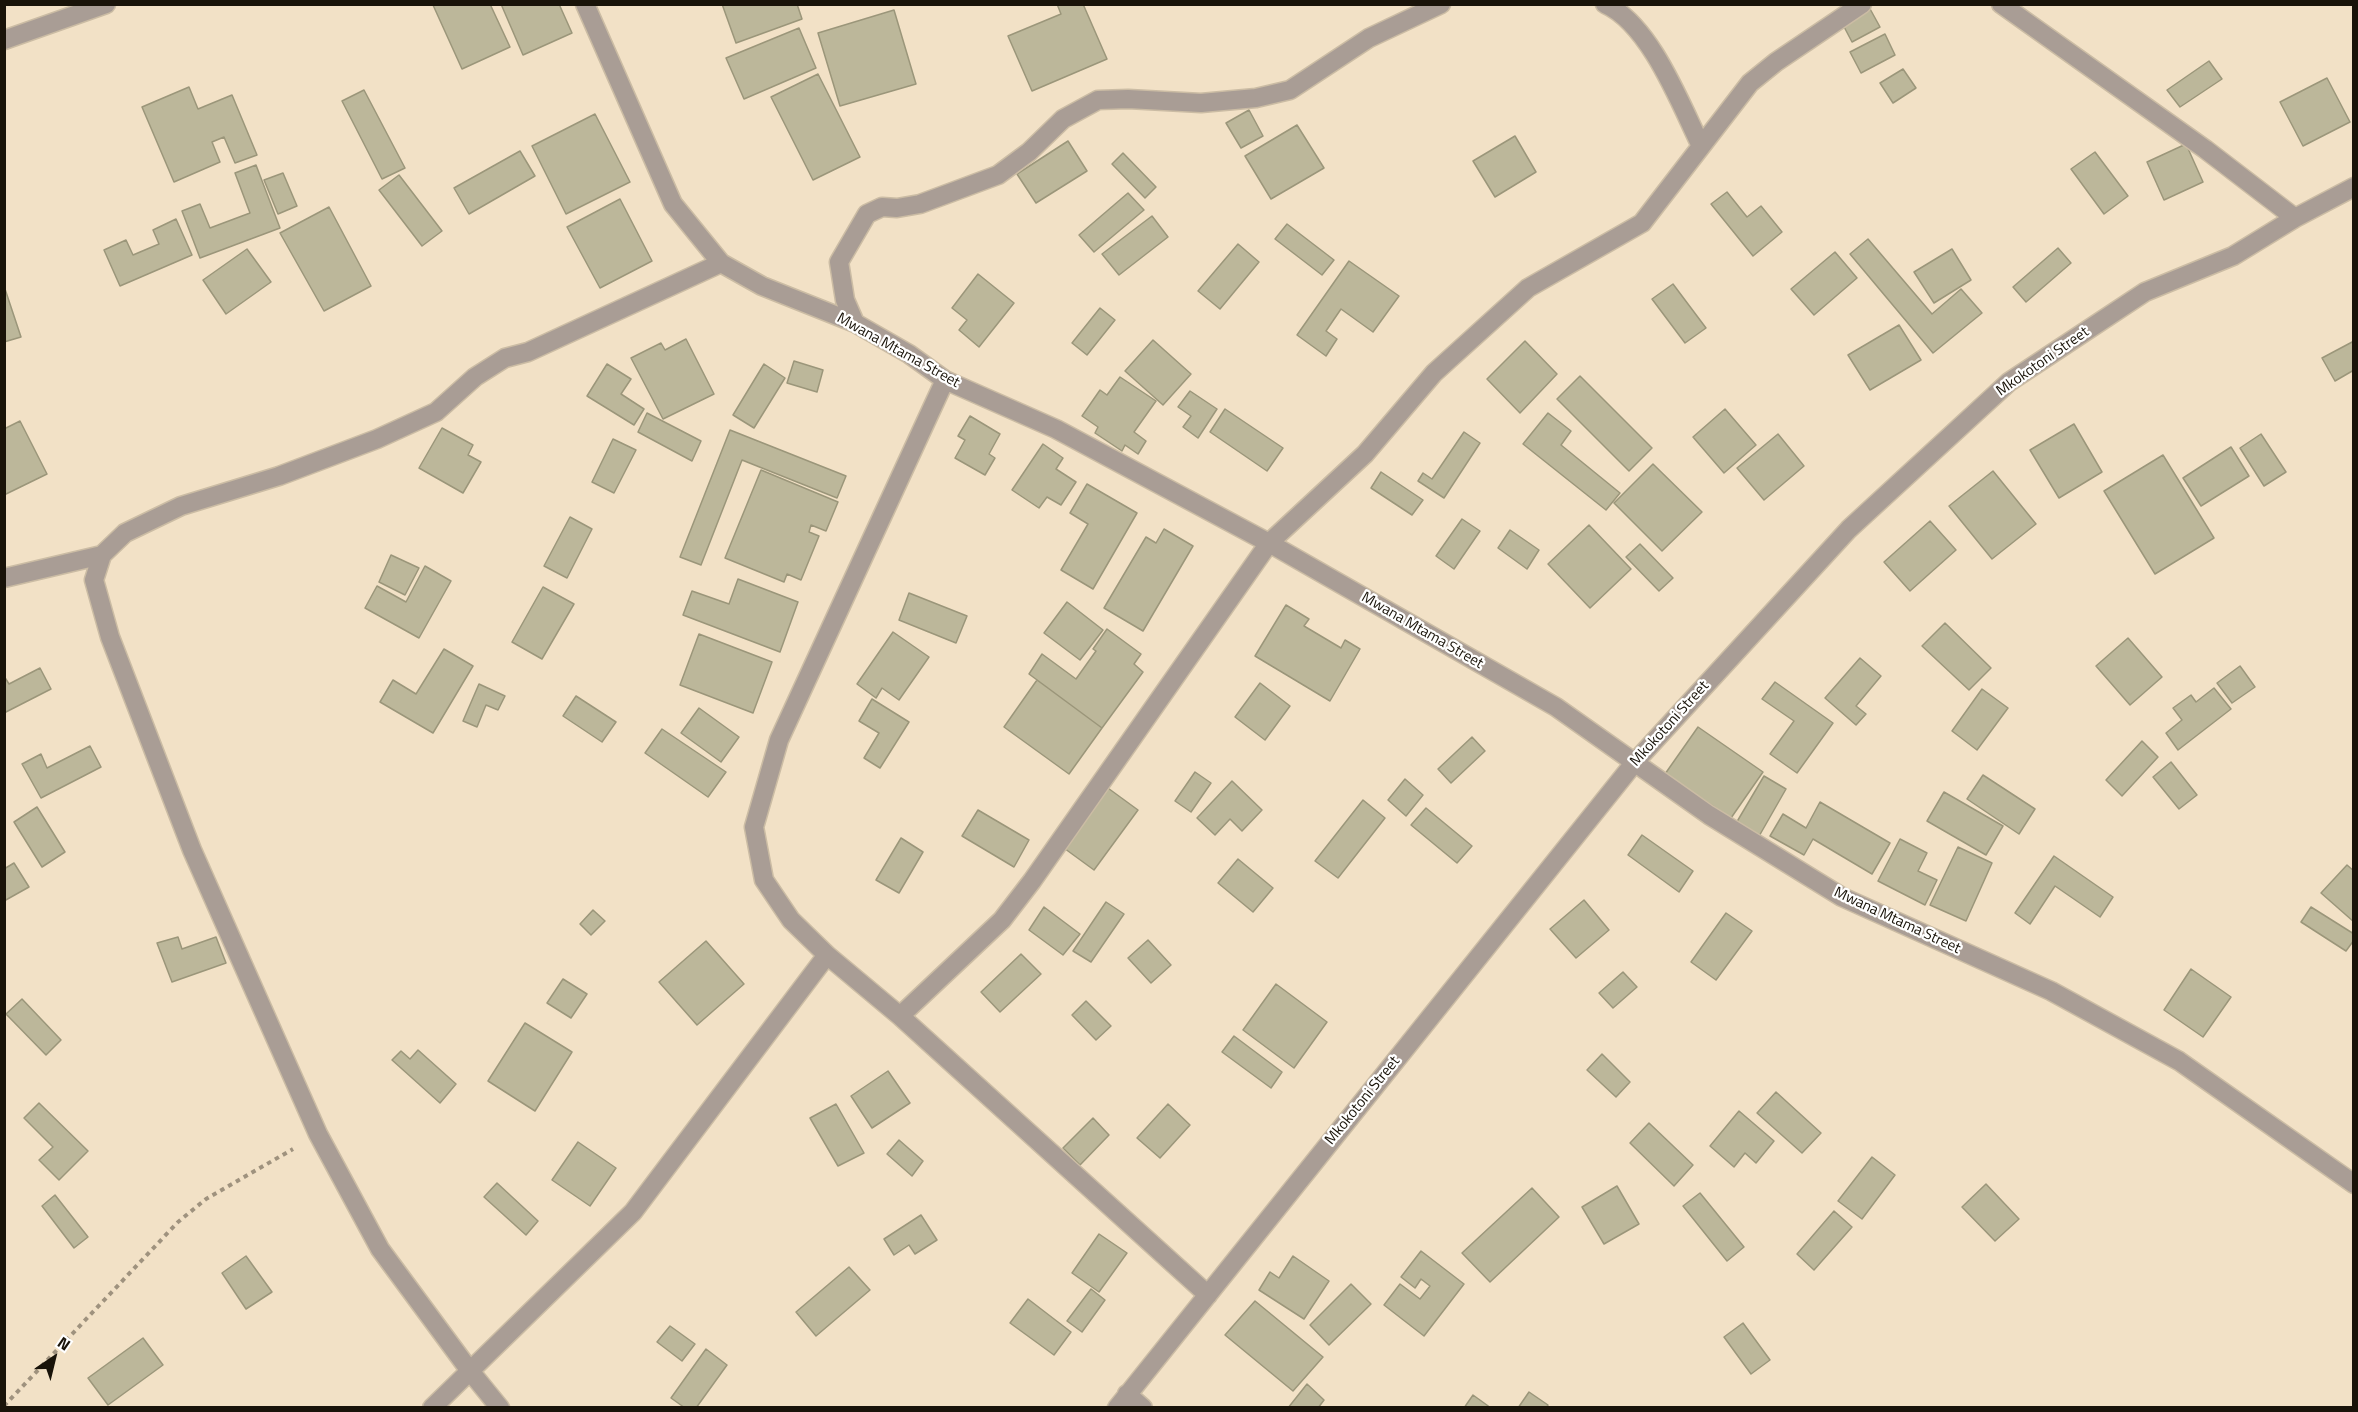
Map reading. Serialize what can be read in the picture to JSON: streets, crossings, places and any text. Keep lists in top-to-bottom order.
{
  "streets": {
    "street": ["Mwana Mtama Street", "Mkokotoni Street"]
  },
  "crossings": [
    ["Mwana Mtama Street", "Mkokotoni Street"]
  ],
  "north": "top right"
}
